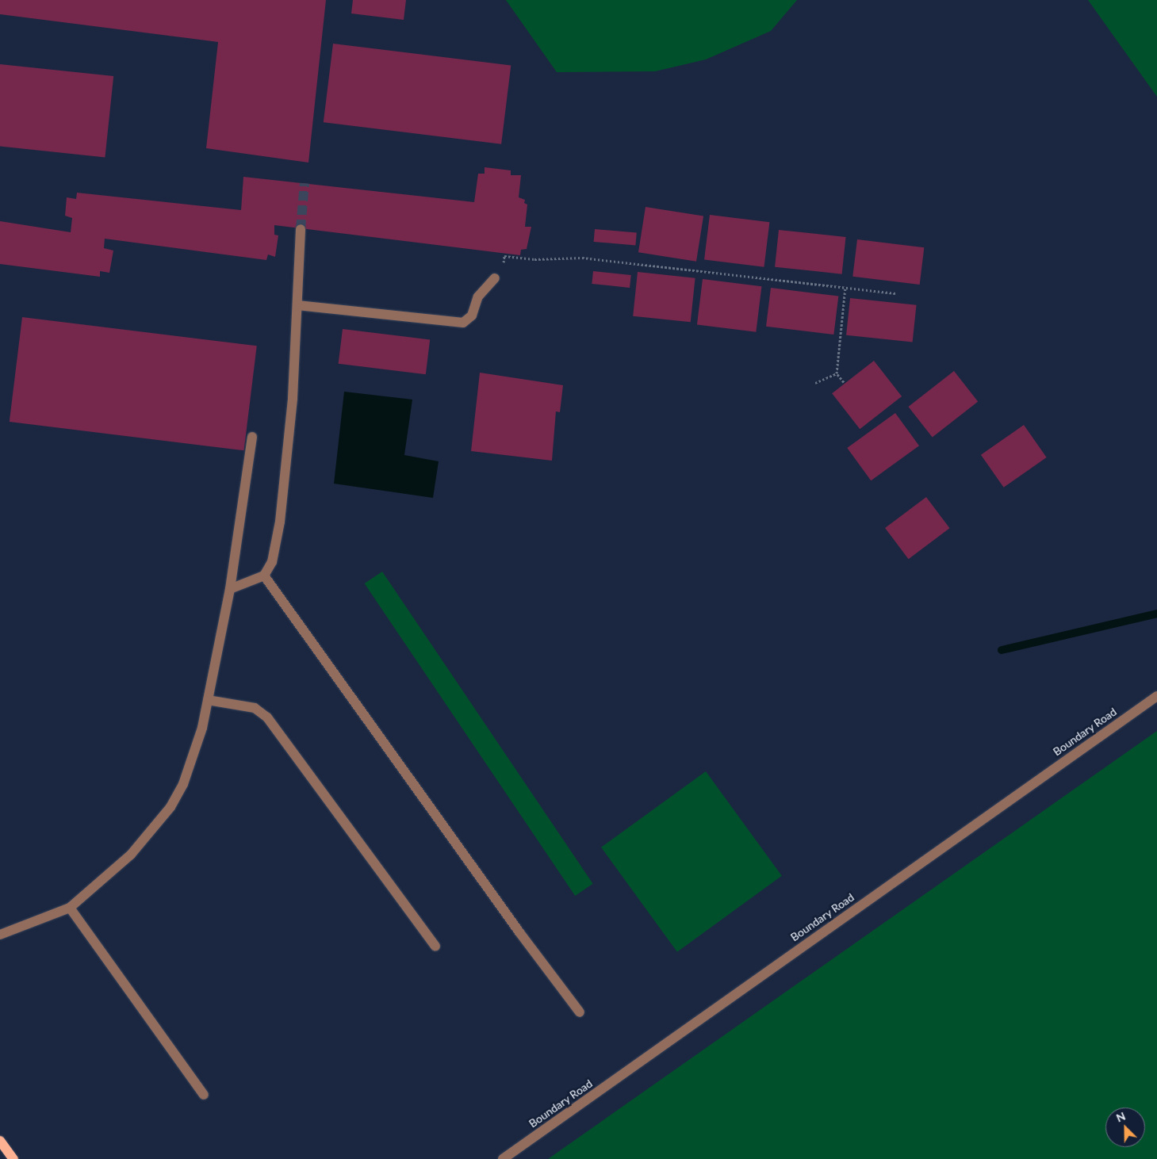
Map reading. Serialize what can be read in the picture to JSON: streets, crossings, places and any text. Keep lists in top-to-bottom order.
{
  "streets": {
    "street": ["Boundary Road"]
  },
  "north": "top left"
}
